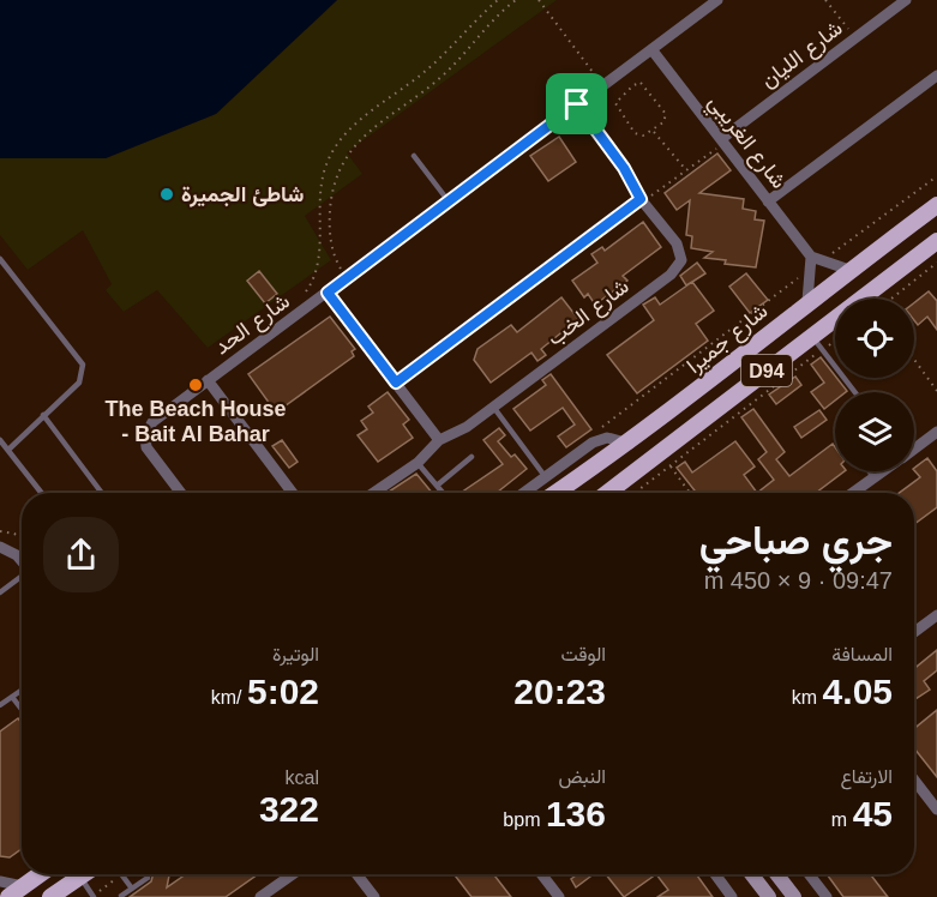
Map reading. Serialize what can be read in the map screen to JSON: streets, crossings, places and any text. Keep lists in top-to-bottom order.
{
  "streets": {
    "main road": ["شارع جميرا", "D94"],
    "street": [
      "شارع الليان",
      "شارع الغريبي",
      "شارع الخب",
      "شارع الحد"
    ]
  },
  "crossings": [
    ["شارع الليان", "شارع الغريبي"],
    ["شارع الغريبي", "شارع الحد"],
    ["شارع الخب", "شارع الحد"]
  ],
  "places": ["شاطئ الجميرة", "The Beach House - Bait Al Bahar"],
  "page": {
    "heading": ["جري صباحي", "09:47 · 9 × 450 m"],
    "stats": [
      ["المسافة", "4.05 km"],
      ["الوقت", "20:23"],
      ["الوتيرة", "5:02 /km"],
      ["الارتفاع", "45 m"],
      ["النبض", "136 bpm"],
      ["kcal", "322"]
    ]
  }
}
